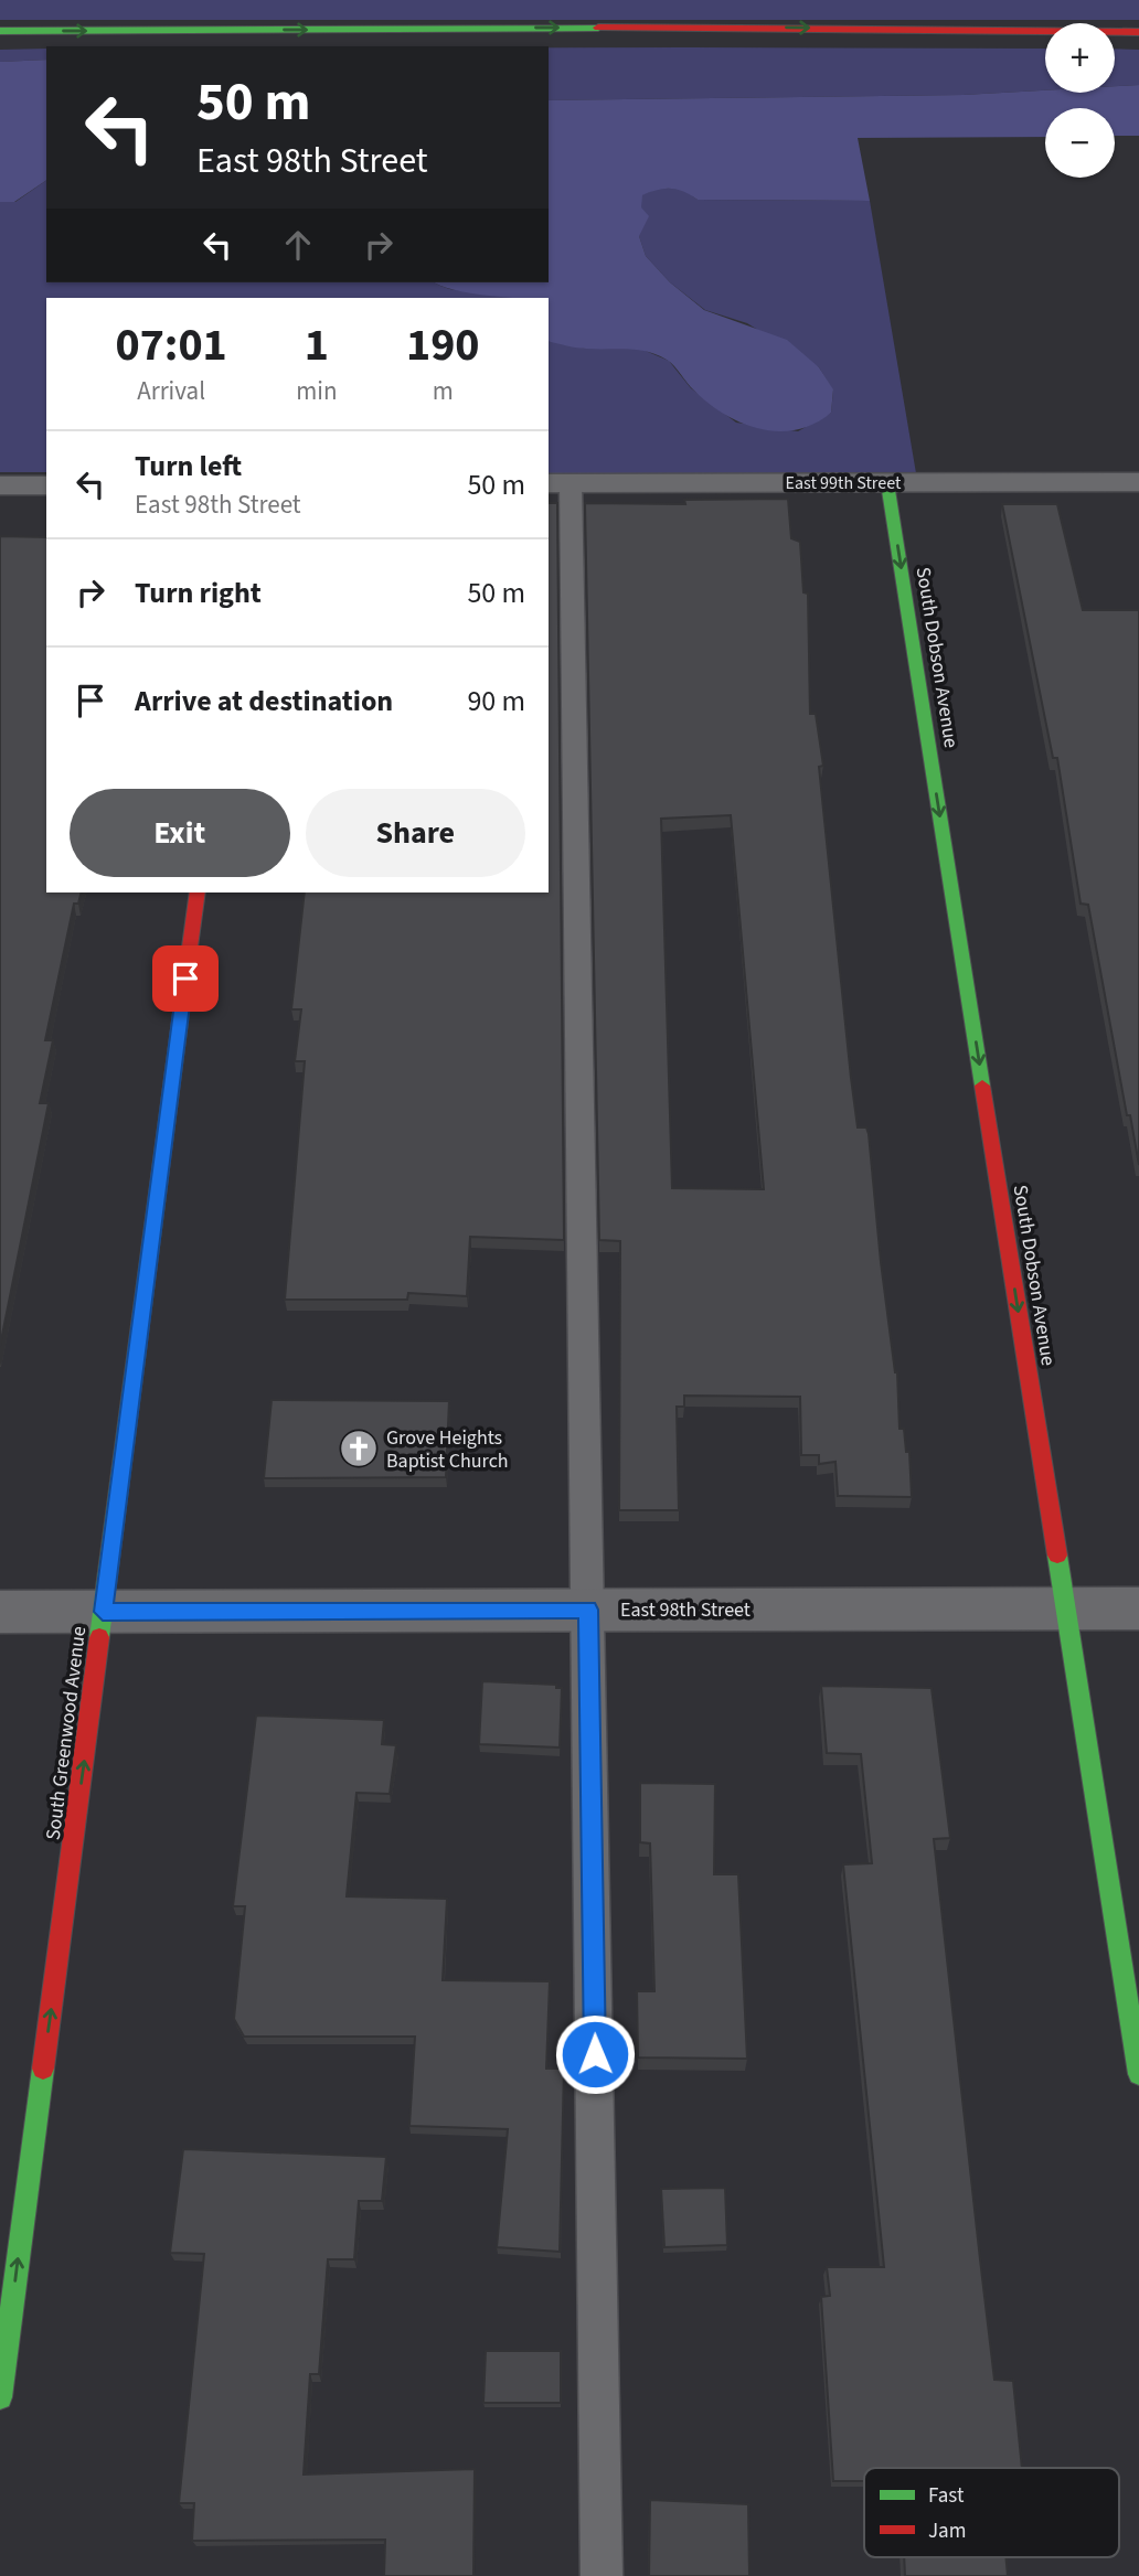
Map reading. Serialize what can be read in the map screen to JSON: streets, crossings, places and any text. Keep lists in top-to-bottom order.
{
  "streets": {
    "main road": ["South Dobson Avenue", "South Greenwood Avenue"],
    "street": ["East 99th Street", "East 98th Street"]
  },
  "crossings": [
    ["East 99th Street", "South Dobson Avenue"],
    ["South Dobson Avenue", "East 98th Street"],
    ["East 98th Street", "South Greenwood Avenue"]
  ],
  "one_way": ["South Dobson Avenue", "South Greenwood Avenue"],
  "places": {
    "church": ["Grove Heights Baptist Church"]
  },
  "legend": ["Fast", "Jam"],
  "page": {
    "map_buttons": ["+", "−"],
    "turn": ["50 m", "East 98th Street"],
    "eta": [
      "07:01",
      "Arrival",
      "1",
      "min",
      "190",
      "m"
    ],
    "list": [
      {
        "name": "Turn left",
        "note": "East 98th Street",
        "value": "50 m"
      },
      {
        "name": "Turn right",
        "value": "50 m"
      },
      {
        "name": "Arrive at destination",
        "value": "90 m"
      }
    ],
    "buttons": ["Exit", "Share"]
  }
}
